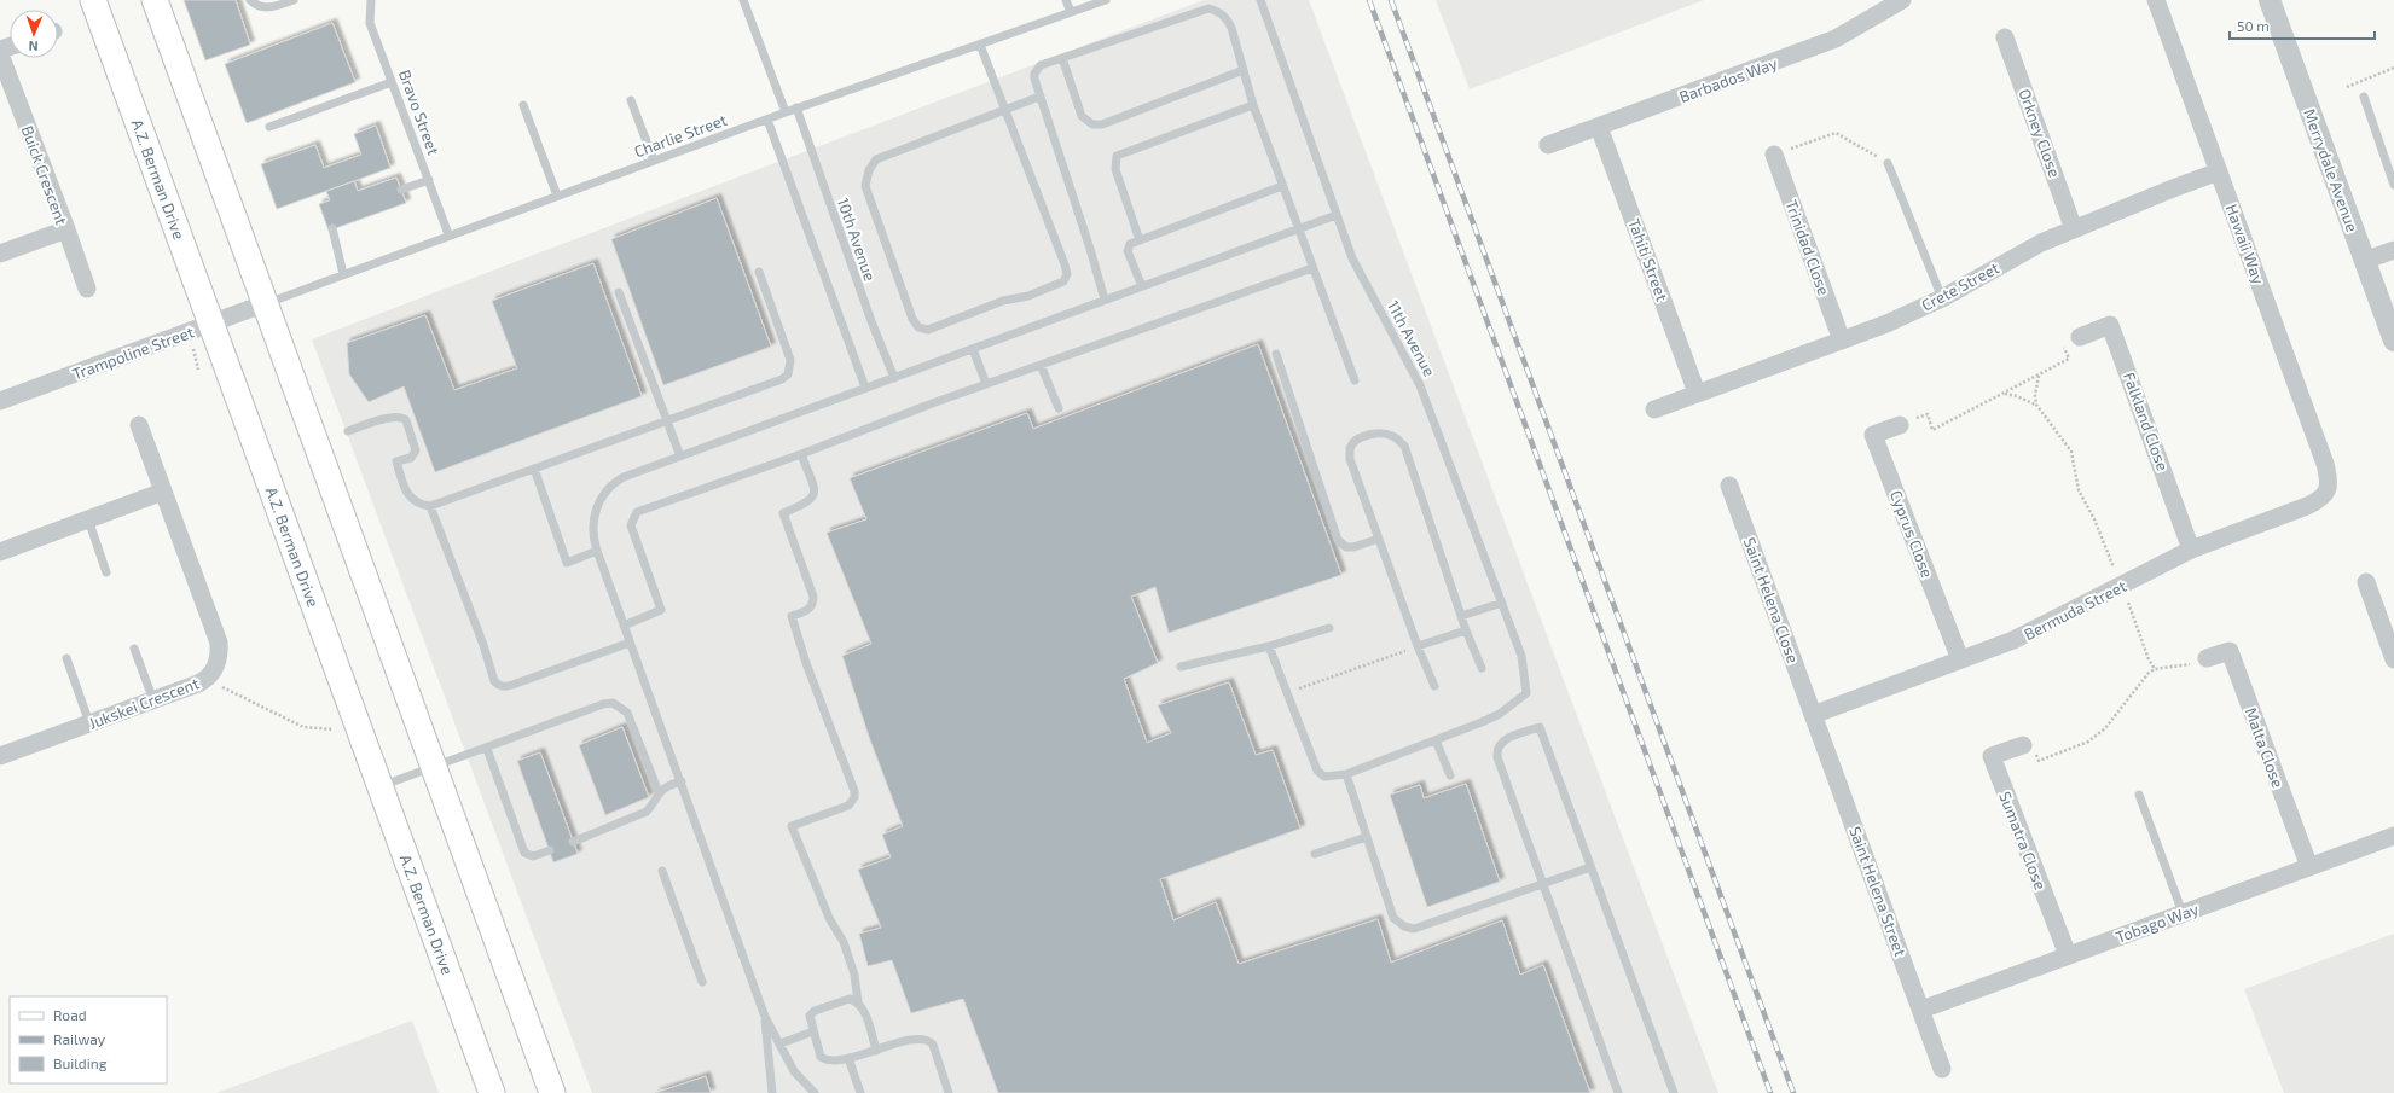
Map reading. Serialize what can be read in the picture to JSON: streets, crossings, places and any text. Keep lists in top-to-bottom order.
{
  "streets": {
    "main road": ["A.Z. Berman Drive"],
    "street": [
      "Barbados Way",
      "Orkney Close",
      "Merrydale Avenue",
      "Buick Crescent",
      "Hawaii Way",
      "Trinidad Close",
      "Tahiti Street",
      "Crete Street",
      "Trampoline Street",
      "Falkland Close",
      "Cyprus Close",
      "Saint Helena Close",
      "Bermuda Street",
      "Jukskei Crescent",
      "Malta Close",
      "Sumatra Close",
      "Saint Helena Street",
      "Tobago Way"
    ],
    "lane": [
      "Bravo Street",
      "Charlie Street",
      "10th Avenue",
      "11th Avenue"
    ]
  },
  "crossings": [
    ["Barbados Way", "Tahiti Street"],
    ["Bravo Street", "Charlie Street"],
    ["Orkney Close", "Crete Street"],
    ["Charlie Street", "10th Avenue"],
    ["Charlie Street", "Trampoline Street"],
    ["A.Z. Berman Drive", "Trampoline Street"],
    ["Hawaii Way", "Crete Street"],
    ["Hawaii Way", "Bermuda Street"],
    ["Trinidad Close", "Crete Street"],
    ["Tahiti Street", "Crete Street"],
    ["Falkland Close", "Bermuda Street"],
    ["Cyprus Close", "Bermuda Street"],
    ["Saint Helena Close", "Bermuda Street"],
    ["Saint Helena Close", "Saint Helena Street"],
    ["Bermuda Street", "Saint Helena Street"],
    ["Malta Close", "Tobago Way"],
    ["Sumatra Close", "Tobago Way"],
    ["Saint Helena Street", "Tobago Way"]
  ],
  "legend": ["Road", "Railway", "Building"],
  "scale_bar": "50 m",
  "north": "bottom"
}
